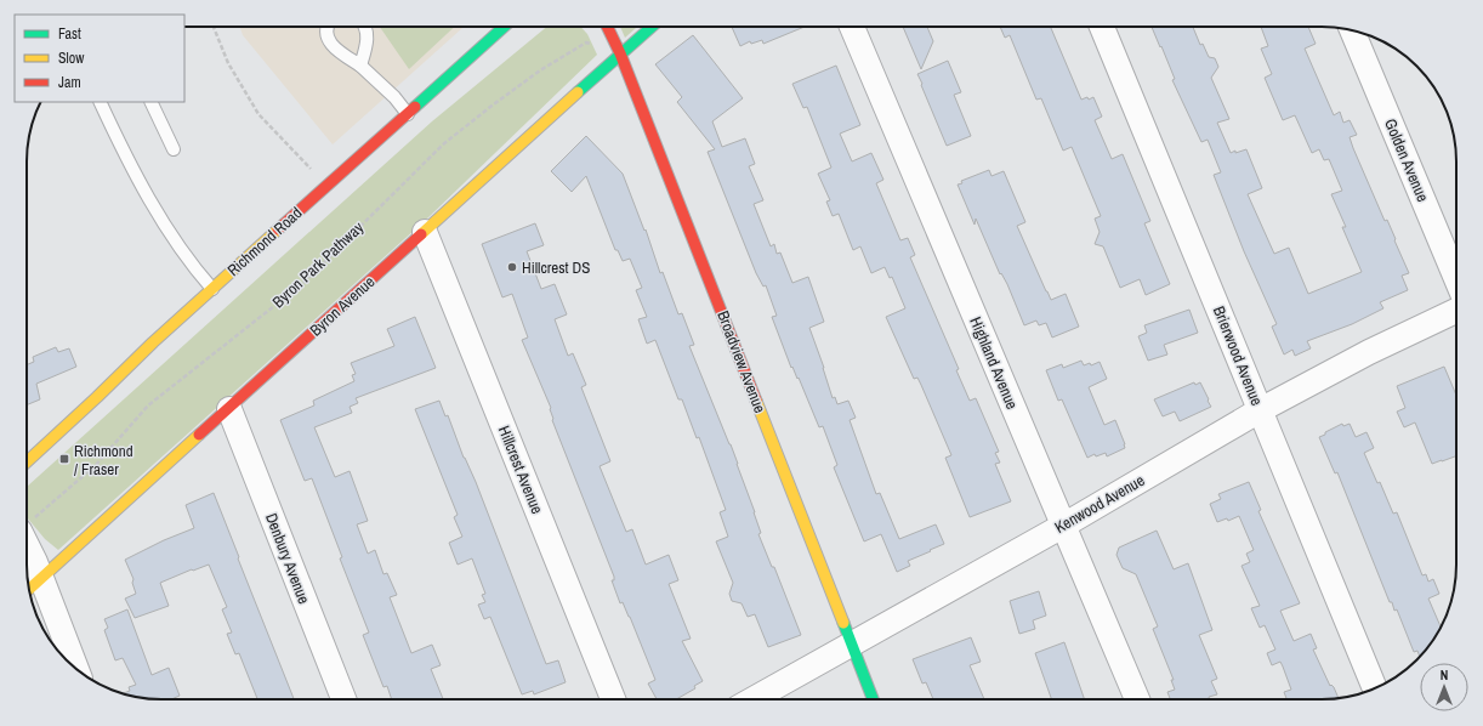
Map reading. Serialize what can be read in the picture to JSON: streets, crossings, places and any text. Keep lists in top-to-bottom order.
{
  "streets": {
    "street": [
      "Golden Avenue",
      "Richmond Road",
      "Byron Avenue",
      "Brierwood Avenue",
      "Broadview Avenue",
      "Highland Avenue",
      "Hillcrest Avenue",
      "Kenwood Avenue",
      "Denbury Avenue"
    ],
    "path": ["Byron Park Pathway"]
  },
  "crossings": [
    ["Byron Park Pathway", "Broadview Avenue"],
    ["Byron Avenue", "Broadview Avenue"],
    ["Byron Avenue", "Hillcrest Avenue"],
    ["Byron Avenue", "Denbury Avenue"],
    ["Brierwood Avenue", "Kenwood Avenue"],
    ["Broadview Avenue", "Kenwood Avenue"],
    ["Highland Avenue", "Kenwood Avenue"]
  ],
  "places": {
    "other": ["Hillcrest DS"],
    "transit": ["Richmond / Fraser"]
  },
  "legend": ["Fast", "Slow", "Jam"],
  "north": "top"
}
